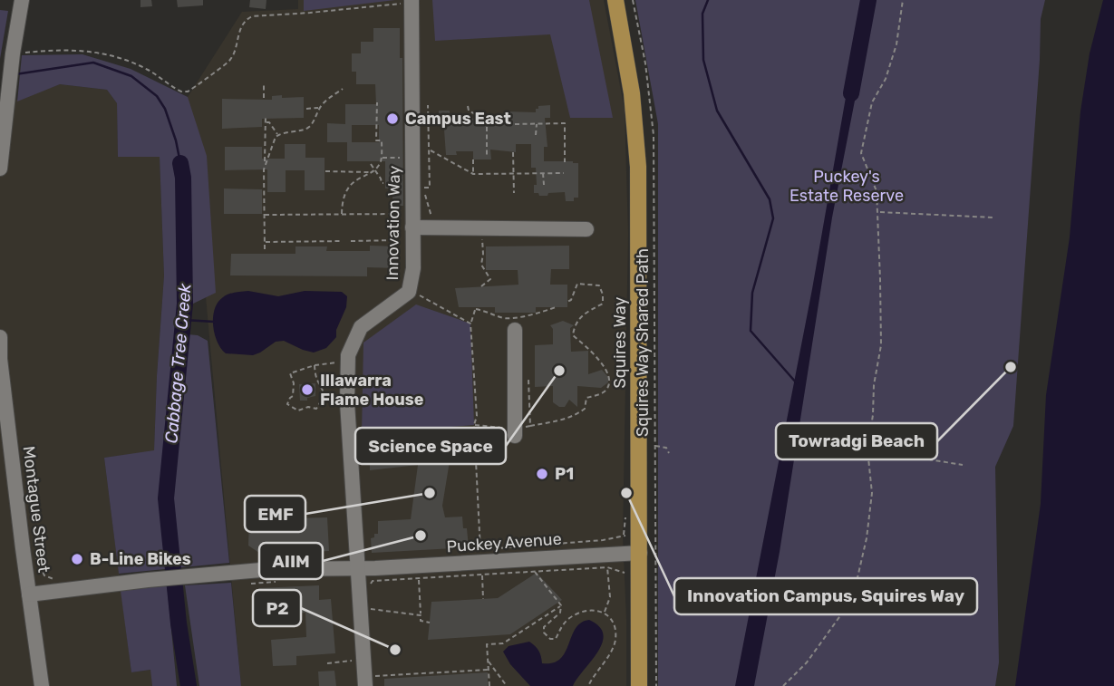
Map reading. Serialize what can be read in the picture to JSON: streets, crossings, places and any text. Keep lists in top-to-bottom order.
{
  "streets": {
    "main road": ["Squires Way"],
    "street": ["Innovation Way", "Montague Street", "Puckey Avenue"],
    "path": ["Squires Way Shared Path"]
  },
  "crossings": [
    ["Innovation Way", "Puckey Avenue"],
    ["Squires Way", "Puckey Avenue"],
    ["Montague Street", "Puckey Avenue"]
  ],
  "water": ["Cabbage Tree Creek"],
  "parks": ["Puckey's Estate Reserve"],
  "places": [
    "Campus East",
    "Towradgi Beach",
    "Science Space",
    "Illawarra Flame House",
    "P1",
    "EMF",
    "Innovation Campus, Squires Way",
    "AIIM",
    "B-Line Bikes",
    "P2"
  ]
}
